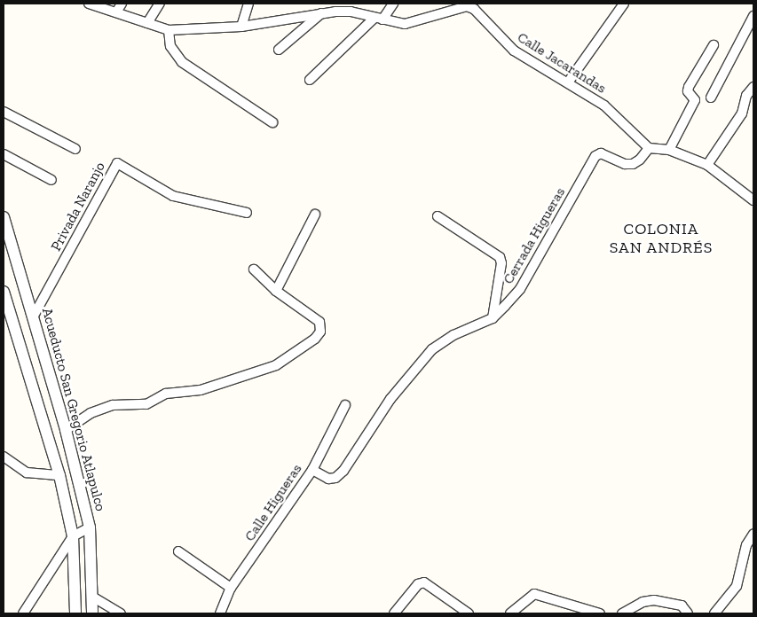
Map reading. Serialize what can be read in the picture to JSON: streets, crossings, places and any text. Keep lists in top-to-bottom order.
{
  "streets": {
    "street": [
      "Calle Jacarandas",
      "Privada Naranjo",
      "Cerrada Higueras",
      "Acueducto San Gregorio Atlapulco",
      "Calle Higueras"
    ]
  },
  "crossings": [
    ["Calle Jacarandas", "Cerrada Higueras"],
    ["Privada Naranjo", "Acueducto San Gregorio Atlapulco"],
    ["Cerrada Higueras", "Calle Higueras"]
  ],
  "districts": ["COLONIA SAN ANDRÉS"]
}
